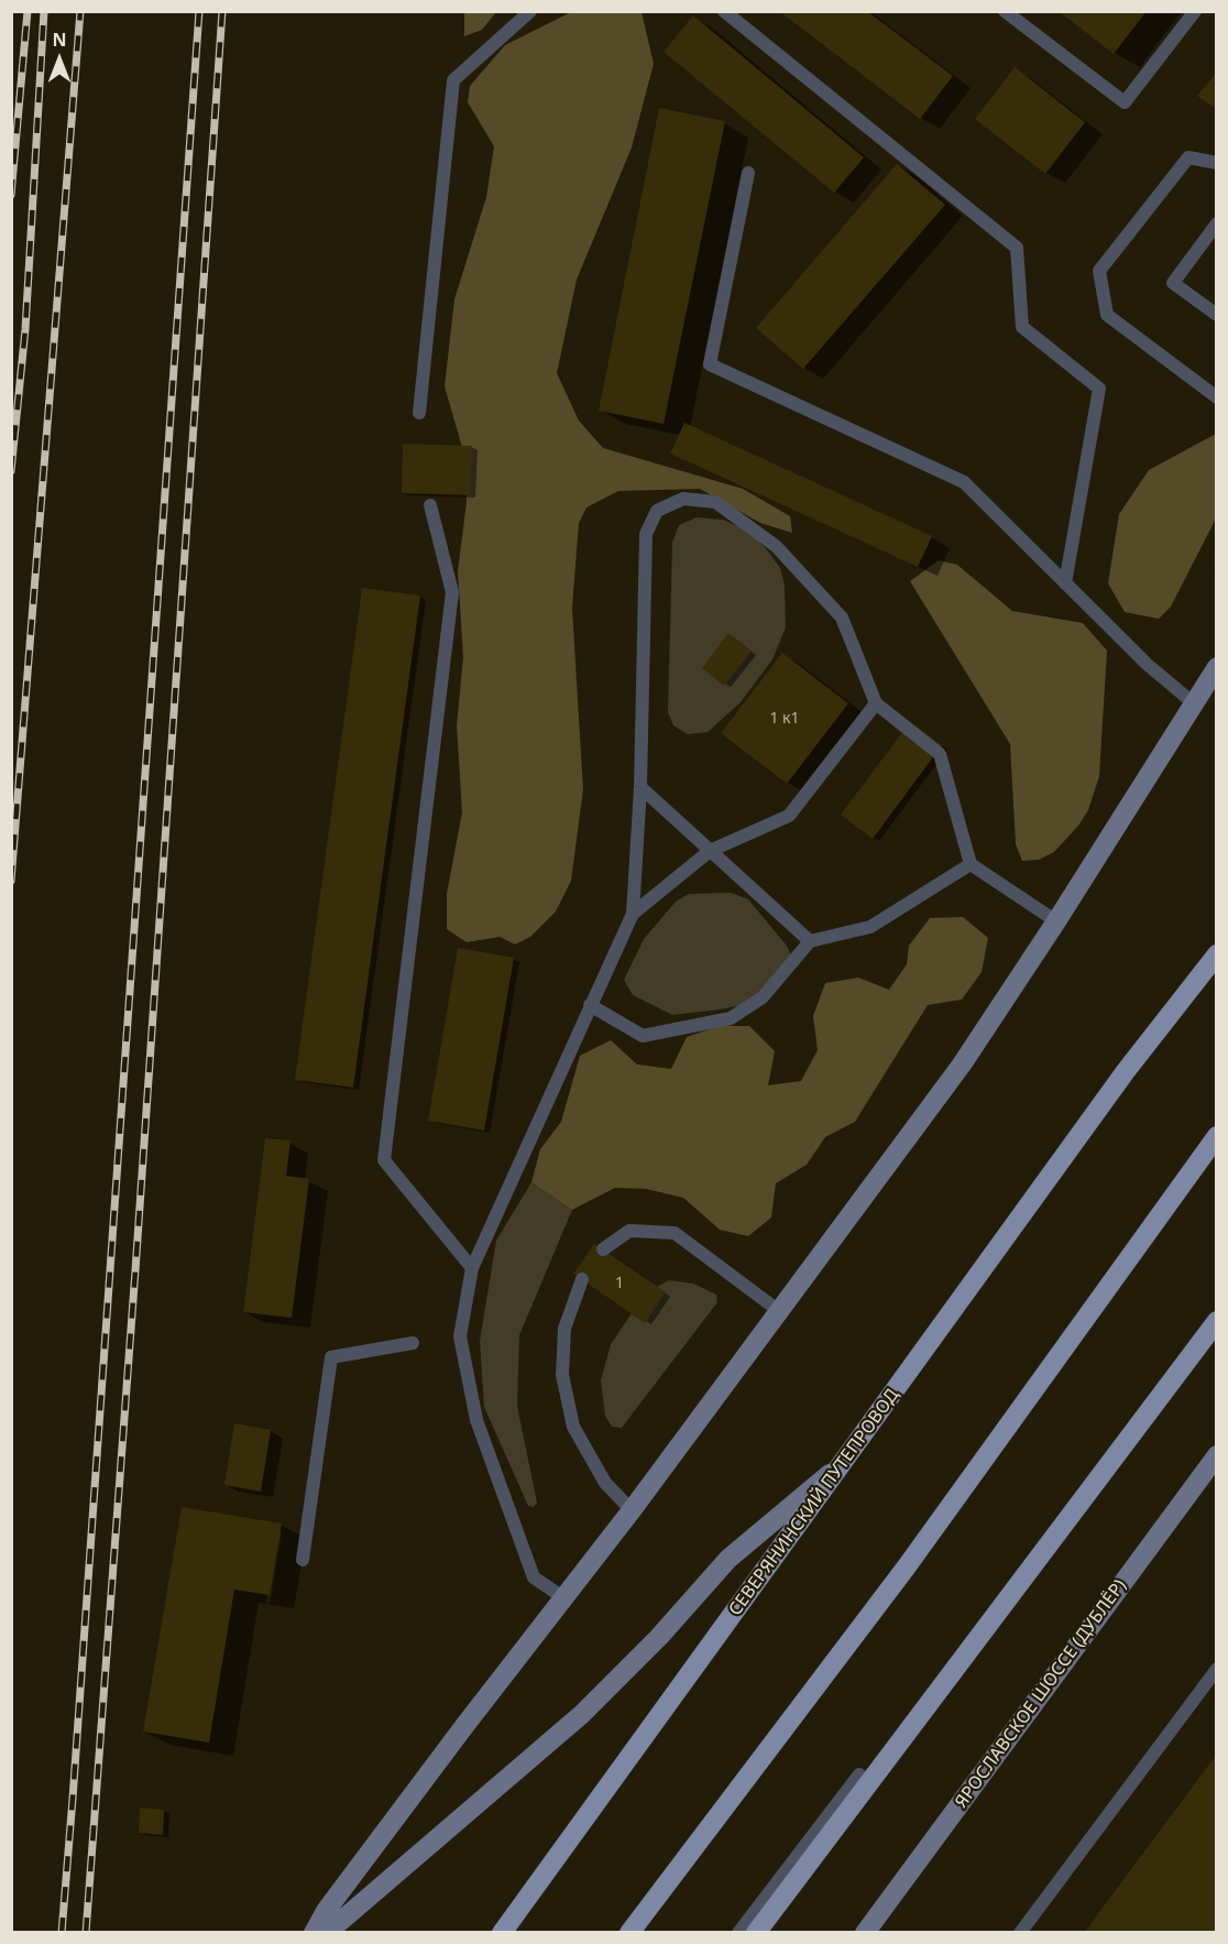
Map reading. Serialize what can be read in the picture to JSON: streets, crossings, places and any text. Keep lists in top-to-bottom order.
{
  "streets": {
    "main road": ["СЕВЕРЯНИНСКИЙ ПУТЕПРОВОД"],
    "street": ["ЯРОСЛАВСКОЕ ШОССЕ (ДУБЛЁР)"]
  },
  "house_numbers": ["1 к1", "1"],
  "north": "top"
}
